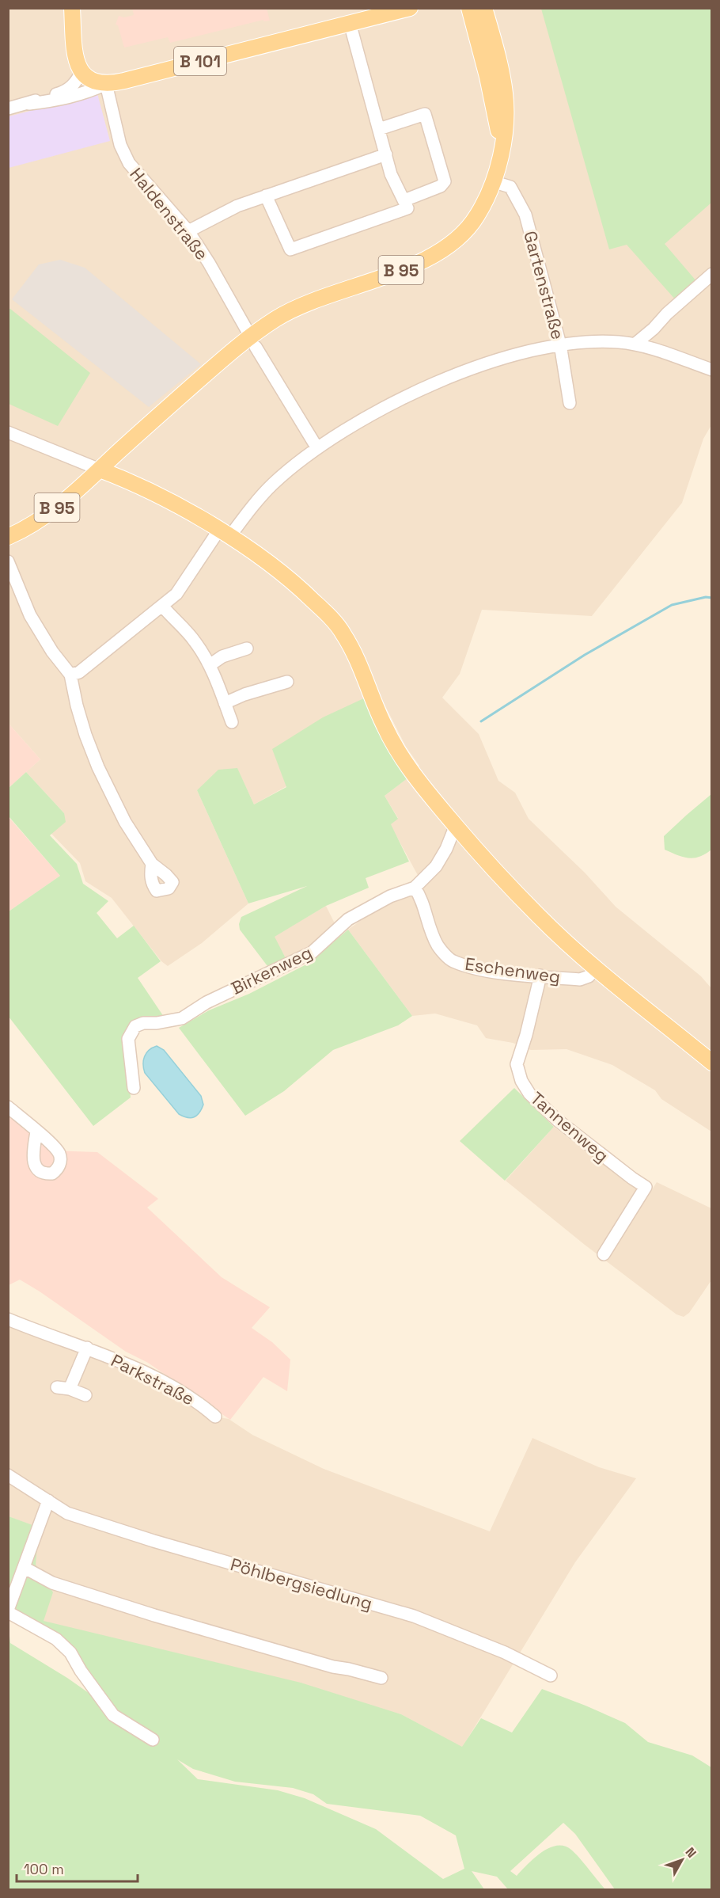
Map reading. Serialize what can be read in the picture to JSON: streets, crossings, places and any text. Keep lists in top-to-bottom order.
{
  "streets": {
    "main road": ["B 101", "B 95"],
    "street": [
      "Haldenstraße",
      "Gartenstraße",
      "Birkenweg",
      "Eschenweg",
      "Tannenweg",
      "Parkstraße",
      "Pöhlbergsiedlung"
    ]
  },
  "crossings": [
    ["B 101", "Haldenstraße"],
    ["Haldenstraße", "B 95"],
    ["B 95", "Gartenstraße"],
    ["Birkenweg", "Eschenweg"],
    ["Eschenweg", "Tannenweg"]
  ],
  "scale_bar": "100 m",
  "north": "top right"
}
